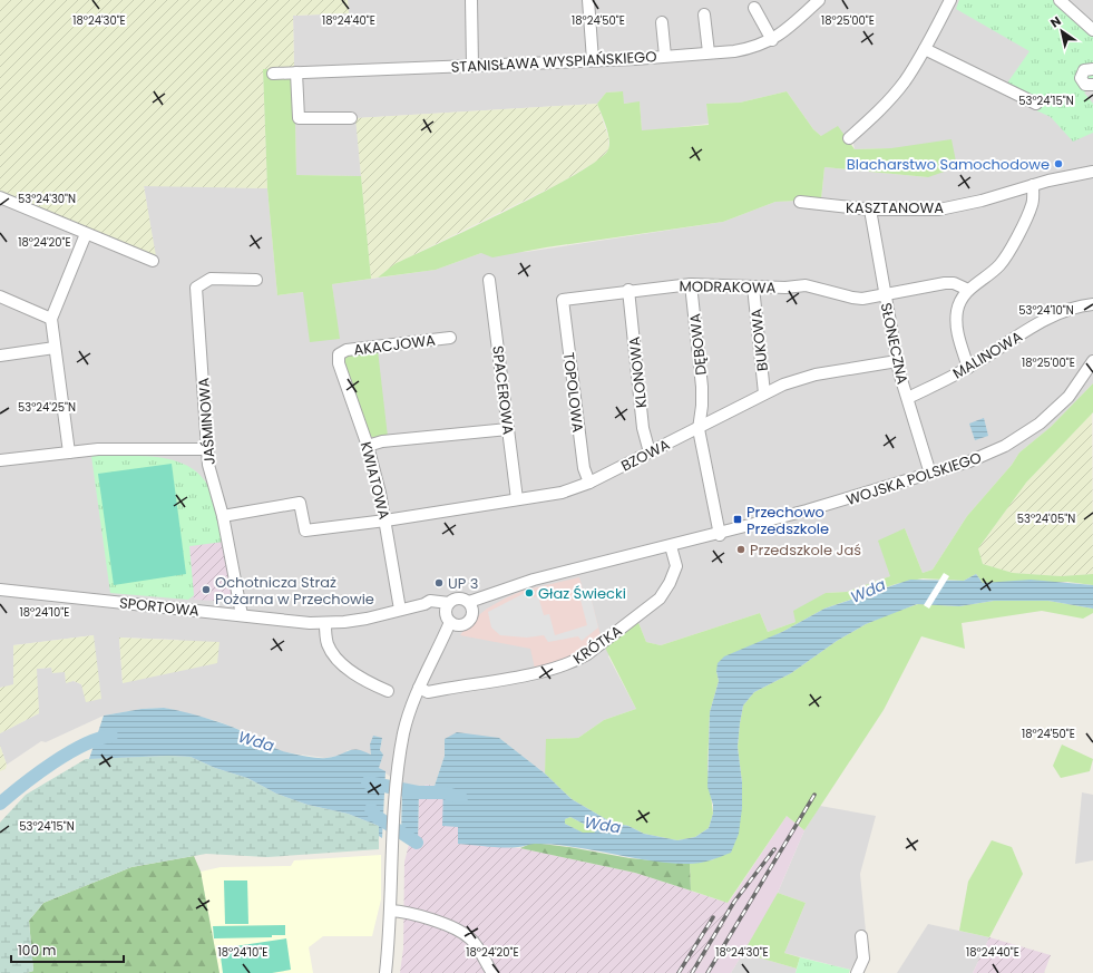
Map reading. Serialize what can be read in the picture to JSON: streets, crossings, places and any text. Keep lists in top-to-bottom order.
{
  "streets": {
    "street": [
      "STANISŁAWA WYSPIAŃSKIEGO",
      "KASZTANOWA",
      "MODRAKOWA",
      "BUKOWA",
      "SŁONECZNA",
      "AKACJOWA",
      "DĘBOWA",
      "MALINOWA",
      "KLONOWA",
      "SPACEROWA",
      "TOPOLOWA",
      "JAŚMINOWA",
      "BZOWA",
      "WOJSKA POLSKIEGO",
      "KWIATOWA",
      "SPORTOWA",
      "KRÓTKA"
    ]
  },
  "crossings": [
    ["KASZTANOWA", "SŁONECZNA"],
    ["MODRAKOWA", "BUKOWA"],
    ["MODRAKOWA", "SŁONECZNA"],
    ["MODRAKOWA", "DĘBOWA"],
    ["MODRAKOWA", "KLONOWA"],
    ["MODRAKOWA", "TOPOLOWA"],
    ["BUKOWA", "BZOWA"],
    ["SŁONECZNA", "MALINOWA"],
    ["SŁONECZNA", "BZOWA"],
    ["SŁONECZNA", "WOJSKA POLSKIEGO"],
    ["AKACJOWA", "KWIATOWA"],
    ["DĘBOWA", "BZOWA"],
    ["DĘBOWA", "WOJSKA POLSKIEGO"],
    ["KLONOWA", "BZOWA"],
    ["SPACEROWA", "BZOWA"],
    ["TOPOLOWA", "BZOWA"],
    ["JAŚMINOWA", "BZOWA"],
    ["JAŚMINOWA", "SPORTOWA"],
    ["BZOWA", "KWIATOWA"],
    ["WOJSKA POLSKIEGO", "SPORTOWA"],
    ["WOJSKA POLSKIEGO", "KRÓTKA"],
    ["KWIATOWA", "SPORTOWA"]
  ],
  "water": ["Wda"],
  "places": {
    "other": [
      "Blacharstwo Samochodowe",
      "Przedszkole Jaś",
      "UP 3",
      "Ochotnicza Straż Pożarna w Przechowie",
      "Głaz Świecki"
    ],
    "transit": ["Przechowo Przedszkole"]
  },
  "scale_bar": "100 m",
  "north": "top left",
  "coordinates": [
    "18°24'30\"E",
    "18°24'40\"E",
    "18°24'50\"E",
    "18°25'00\"E",
    "53°24'15\"N",
    "53°24'30\"N",
    "18°24'20\"E",
    "53°24'10\"N",
    "53°24'25\"N",
    "53°24'05\"N",
    "18°24'10\"E"
  ]
}
